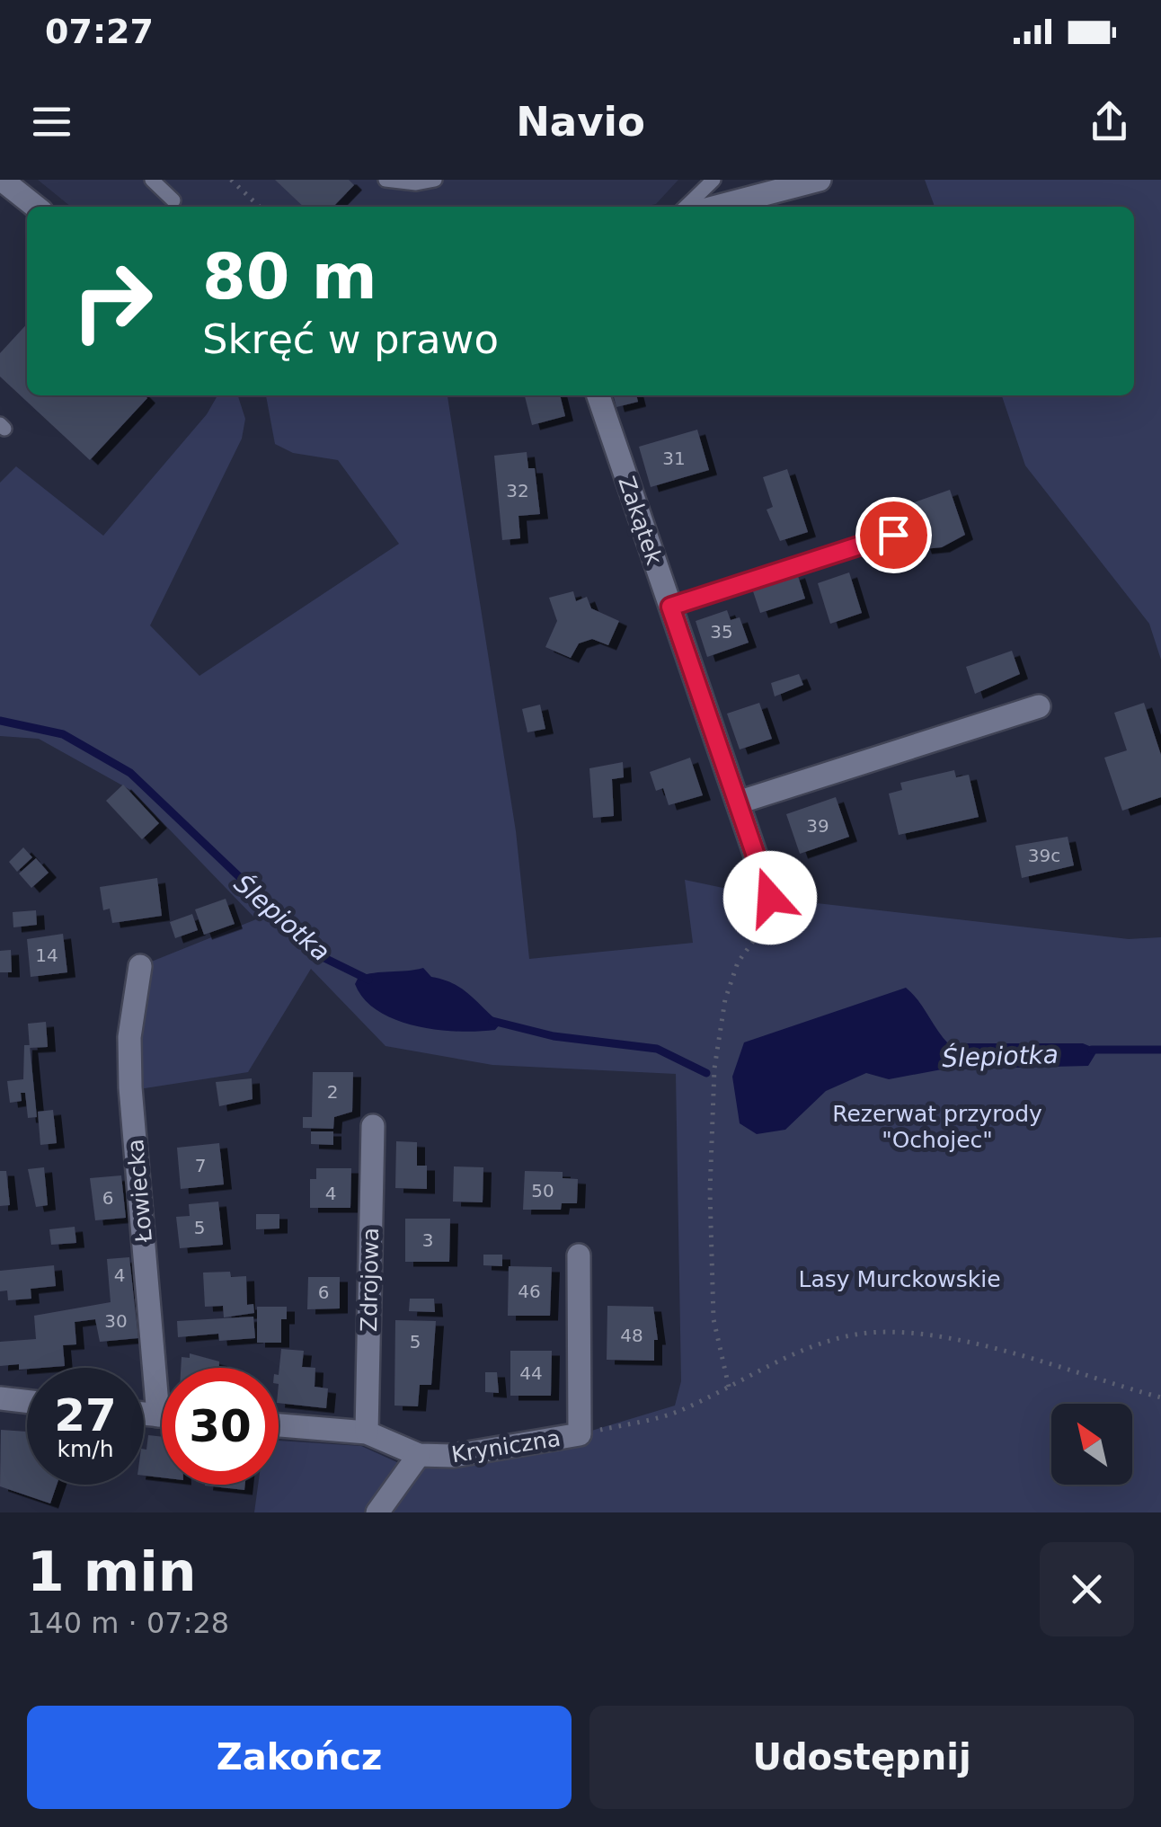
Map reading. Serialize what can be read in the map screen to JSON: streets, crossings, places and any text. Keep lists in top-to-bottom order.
{
  "streets": {
    "street": [
      "Zakątek",
      "Łowiecka",
      "Zdrojowa",
      "Kryniczna"
    ]
  },
  "crossings": [
    ["Zdrojowa", "Kryniczna"]
  ],
  "water": ["Ślepiotka"],
  "parks": ["Rezerwat przyrody \"Ochojec\"", "Lasy Murckowskie"],
  "house_numbers": [
    "31",
    "32",
    "35",
    "39",
    "39c",
    "14",
    "2",
    "7",
    "50",
    "4",
    "6",
    "5",
    "3",
    "4",
    "46",
    "6",
    "30",
    "48",
    "5",
    "44"
  ],
  "north": "top left",
  "page": {
    "status": "07:27",
    "header": "Navio",
    "turn": ["80 m", "Skręć w prawo"],
    "speed": "27 km/h",
    "limit": "30",
    "heading": ["1 min", "140 m · 07:28"],
    "buttons": ["Zakończ", "Udostępnij"]
  }
}
